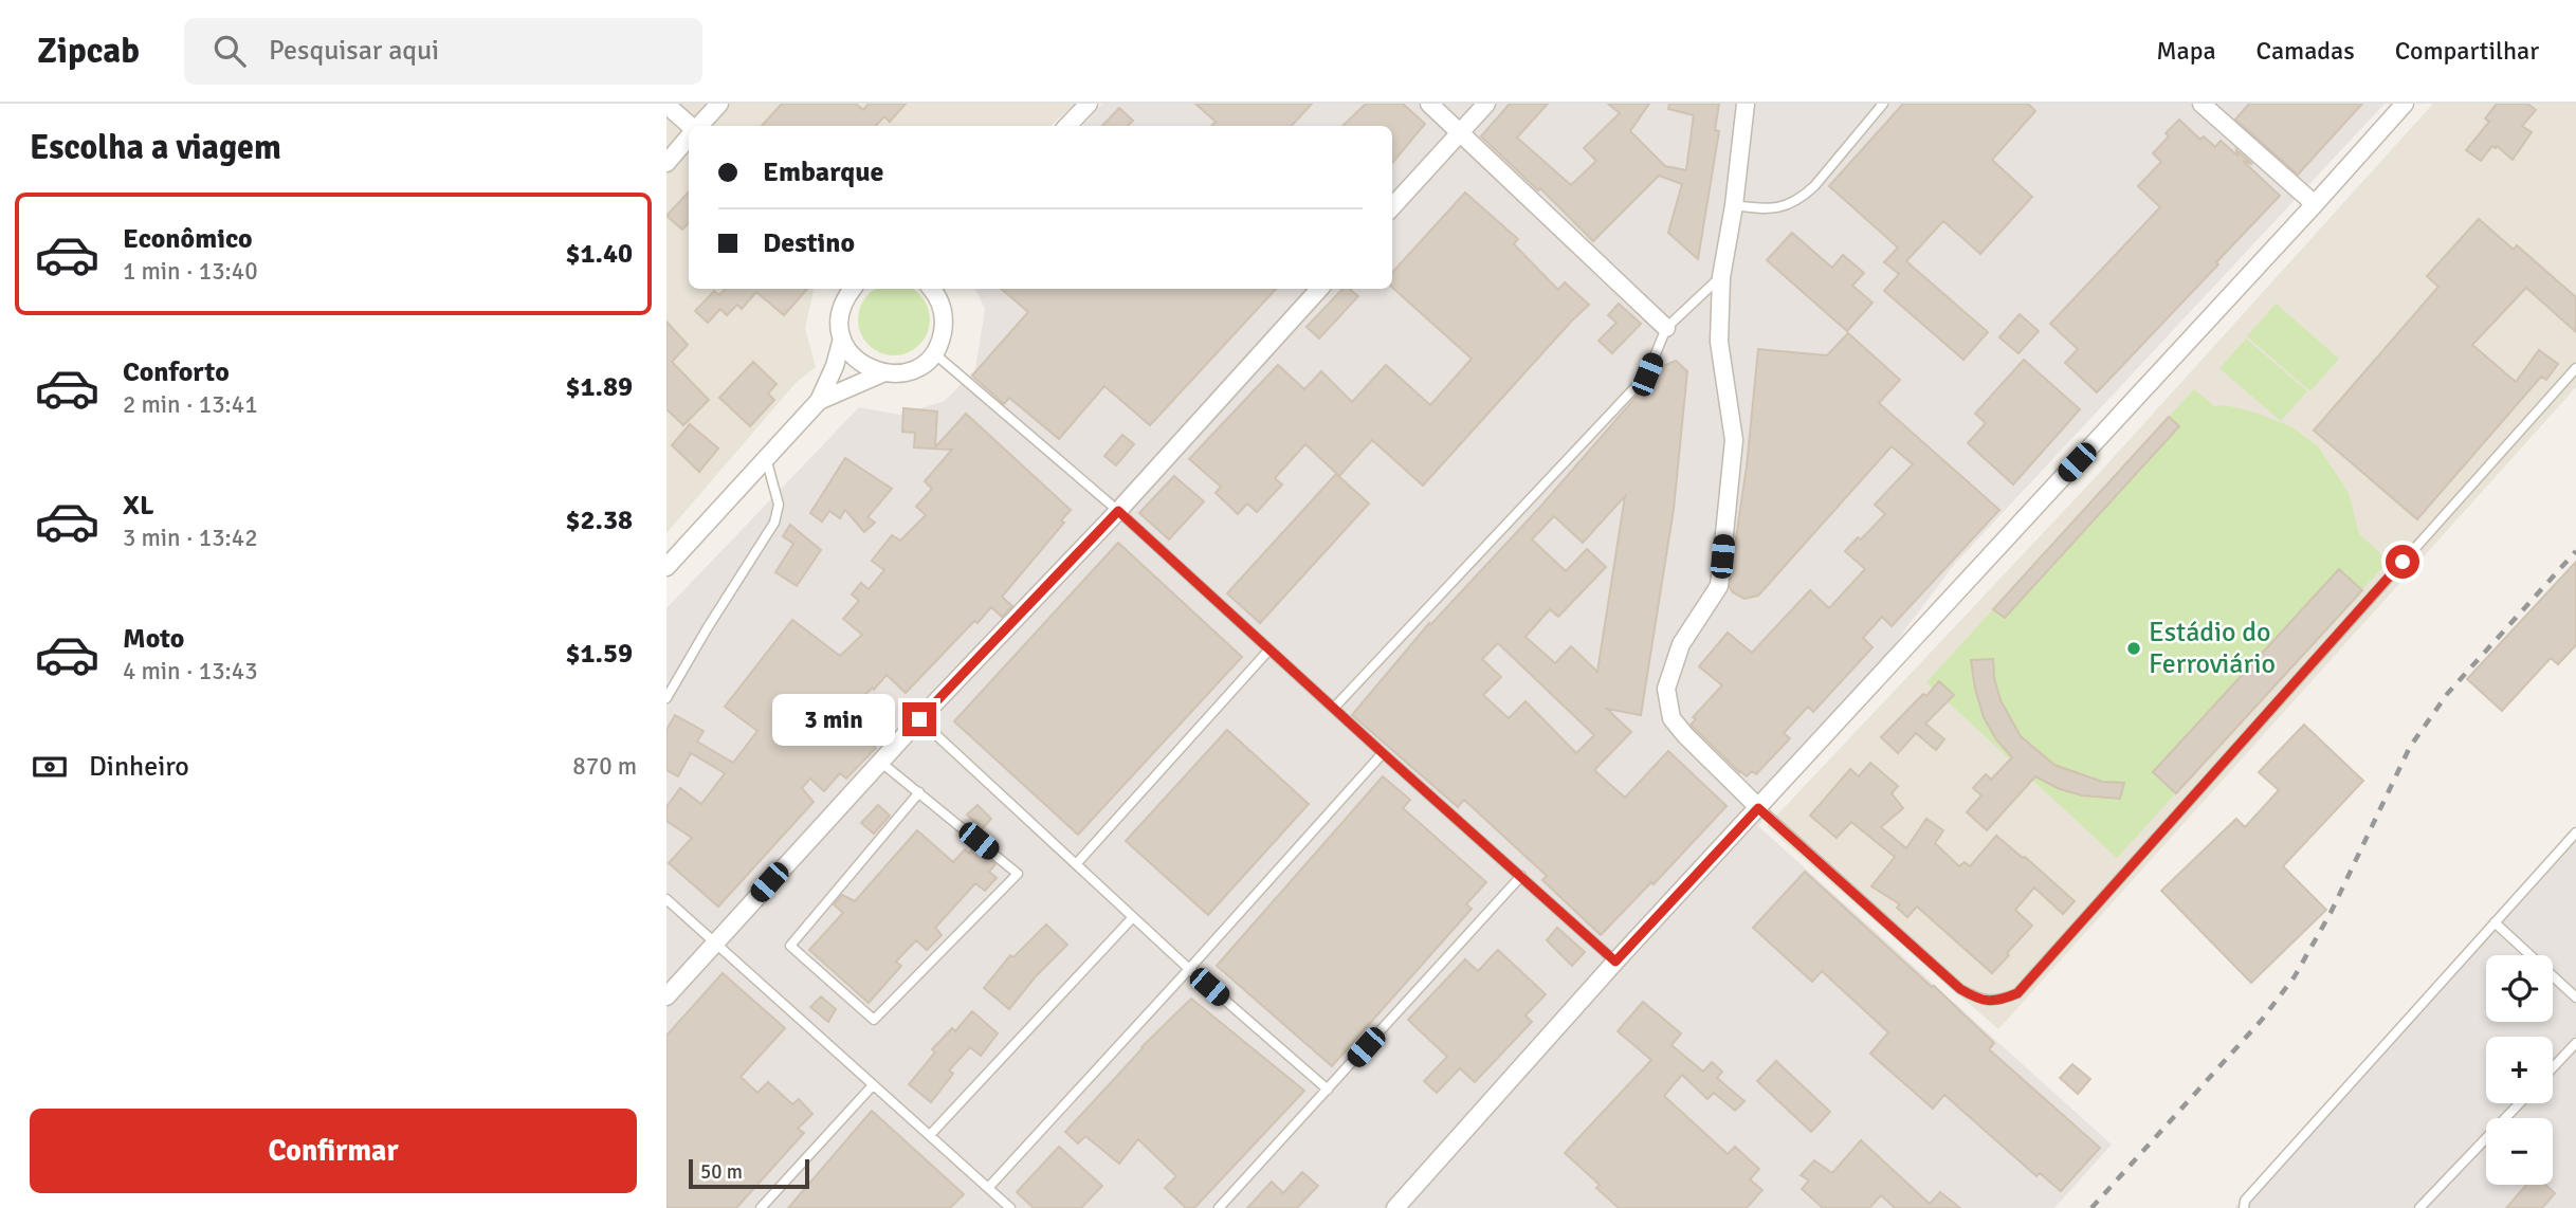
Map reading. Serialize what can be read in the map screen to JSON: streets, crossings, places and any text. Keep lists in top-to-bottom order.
{
  "places": ["Estádio do Ferroviário"],
  "scale_bar": "50 m",
  "page": {
    "header": "Zipcab",
    "search": "Pesquisar aqui",
    "nav": ["Mapa", "Camadas", "Compartilhar"],
    "heading": "Escolha a viagem",
    "banner": ["Embarque", "Destino"],
    "list": [
      {
        "name": "Econômico",
        "note": "1 min · 13:40",
        "value": "$1.40"
      },
      {
        "name": "Conforto",
        "note": "2 min · 13:41",
        "value": "$1.89"
      },
      {
        "name": "XL",
        "note": "3 min · 13:42",
        "value": "$2.38"
      },
      {
        "name": "Moto",
        "note": "4 min · 13:43",
        "value": "$1.59"
      }
    ],
    "bubble": "3 min",
    "pay": ["Dinheiro", "870 m"],
    "map_buttons": ["+", "−"],
    "buttons": "Confirmar",
    "scale": "50 m"
  }
}
